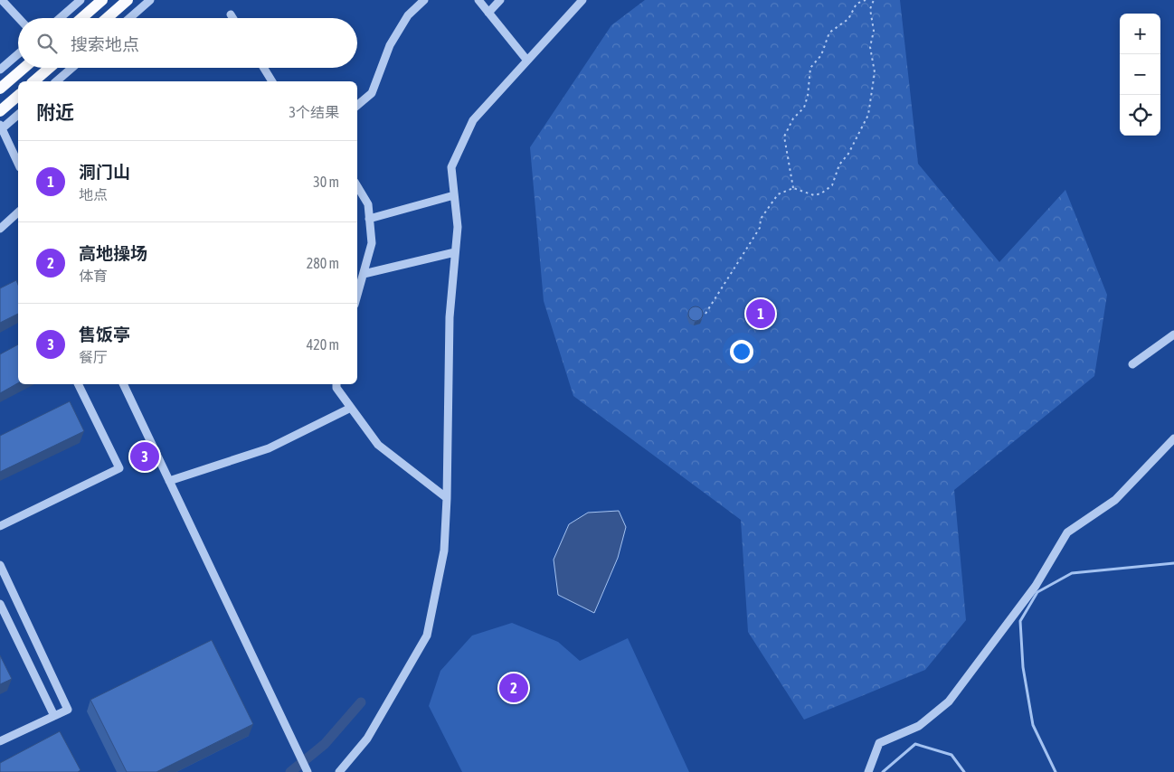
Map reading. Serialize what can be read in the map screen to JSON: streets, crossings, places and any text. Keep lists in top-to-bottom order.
{
  "page": {
    "map_buttons": ["+", "−"],
    "search": "搜索地点",
    "heading": ["附近", "3个结果"],
    "list": [
      {
        "mark": "1",
        "name": "洞门山",
        "note": "地点",
        "value": "30 m"
      },
      {
        "mark": "2",
        "name": "高地操场",
        "note": "体育",
        "value": "280 m"
      },
      {
        "mark": "3",
        "name": "售饭亭",
        "note": "餐厅",
        "value": "420 m"
      }
    ],
    "pins": ["1", "3", "2"]
  }
}
